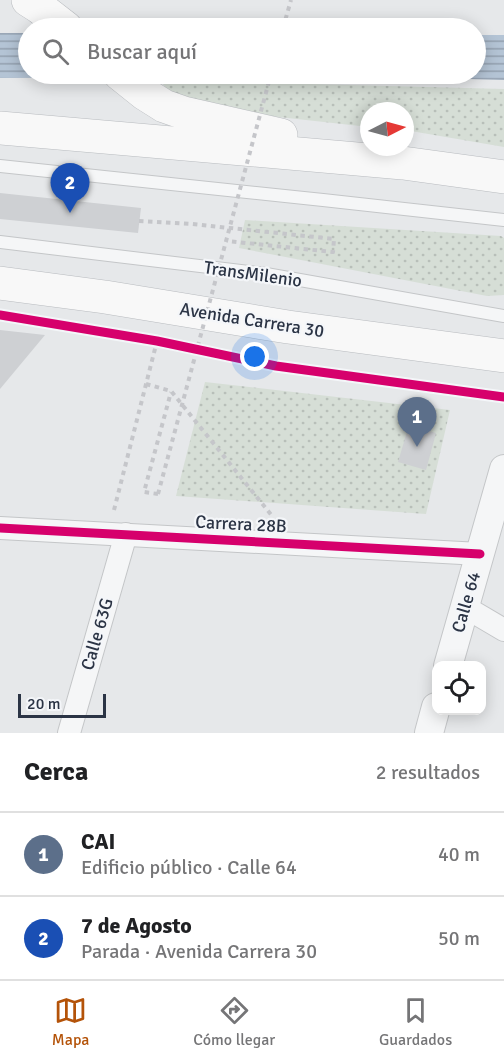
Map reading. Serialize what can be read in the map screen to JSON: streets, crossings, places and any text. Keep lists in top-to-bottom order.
{
  "streets": {
    "highway": ["Avenida Carrera 30"],
    "street": ["Carrera 28B", "Calle 64", "Calle 63G"],
    "lane": ["TransMilenio"]
  },
  "crossings": [
    ["Carrera 28B", "Calle 64"],
    ["Carrera 28B", "Calle 63G"]
  ],
  "scale_bar": "20 m",
  "north": "right",
  "page": {
    "search": "Buscar aquí",
    "pins": ["2", "1"],
    "scale": "20 m",
    "heading": ["Cerca", "2 resultados"],
    "list": [
      {
        "mark": "1",
        "name": "CAI",
        "note": "Edificio público · Calle 64",
        "value": "40 m"
      },
      {
        "mark": "2",
        "name": "7 de Agosto",
        "note": "Parada · Avenida Carrera 30",
        "value": "50 m"
      }
    ],
    "nav": ["Mapa", "Cómo llegar", "Guardados"]
  }
}
